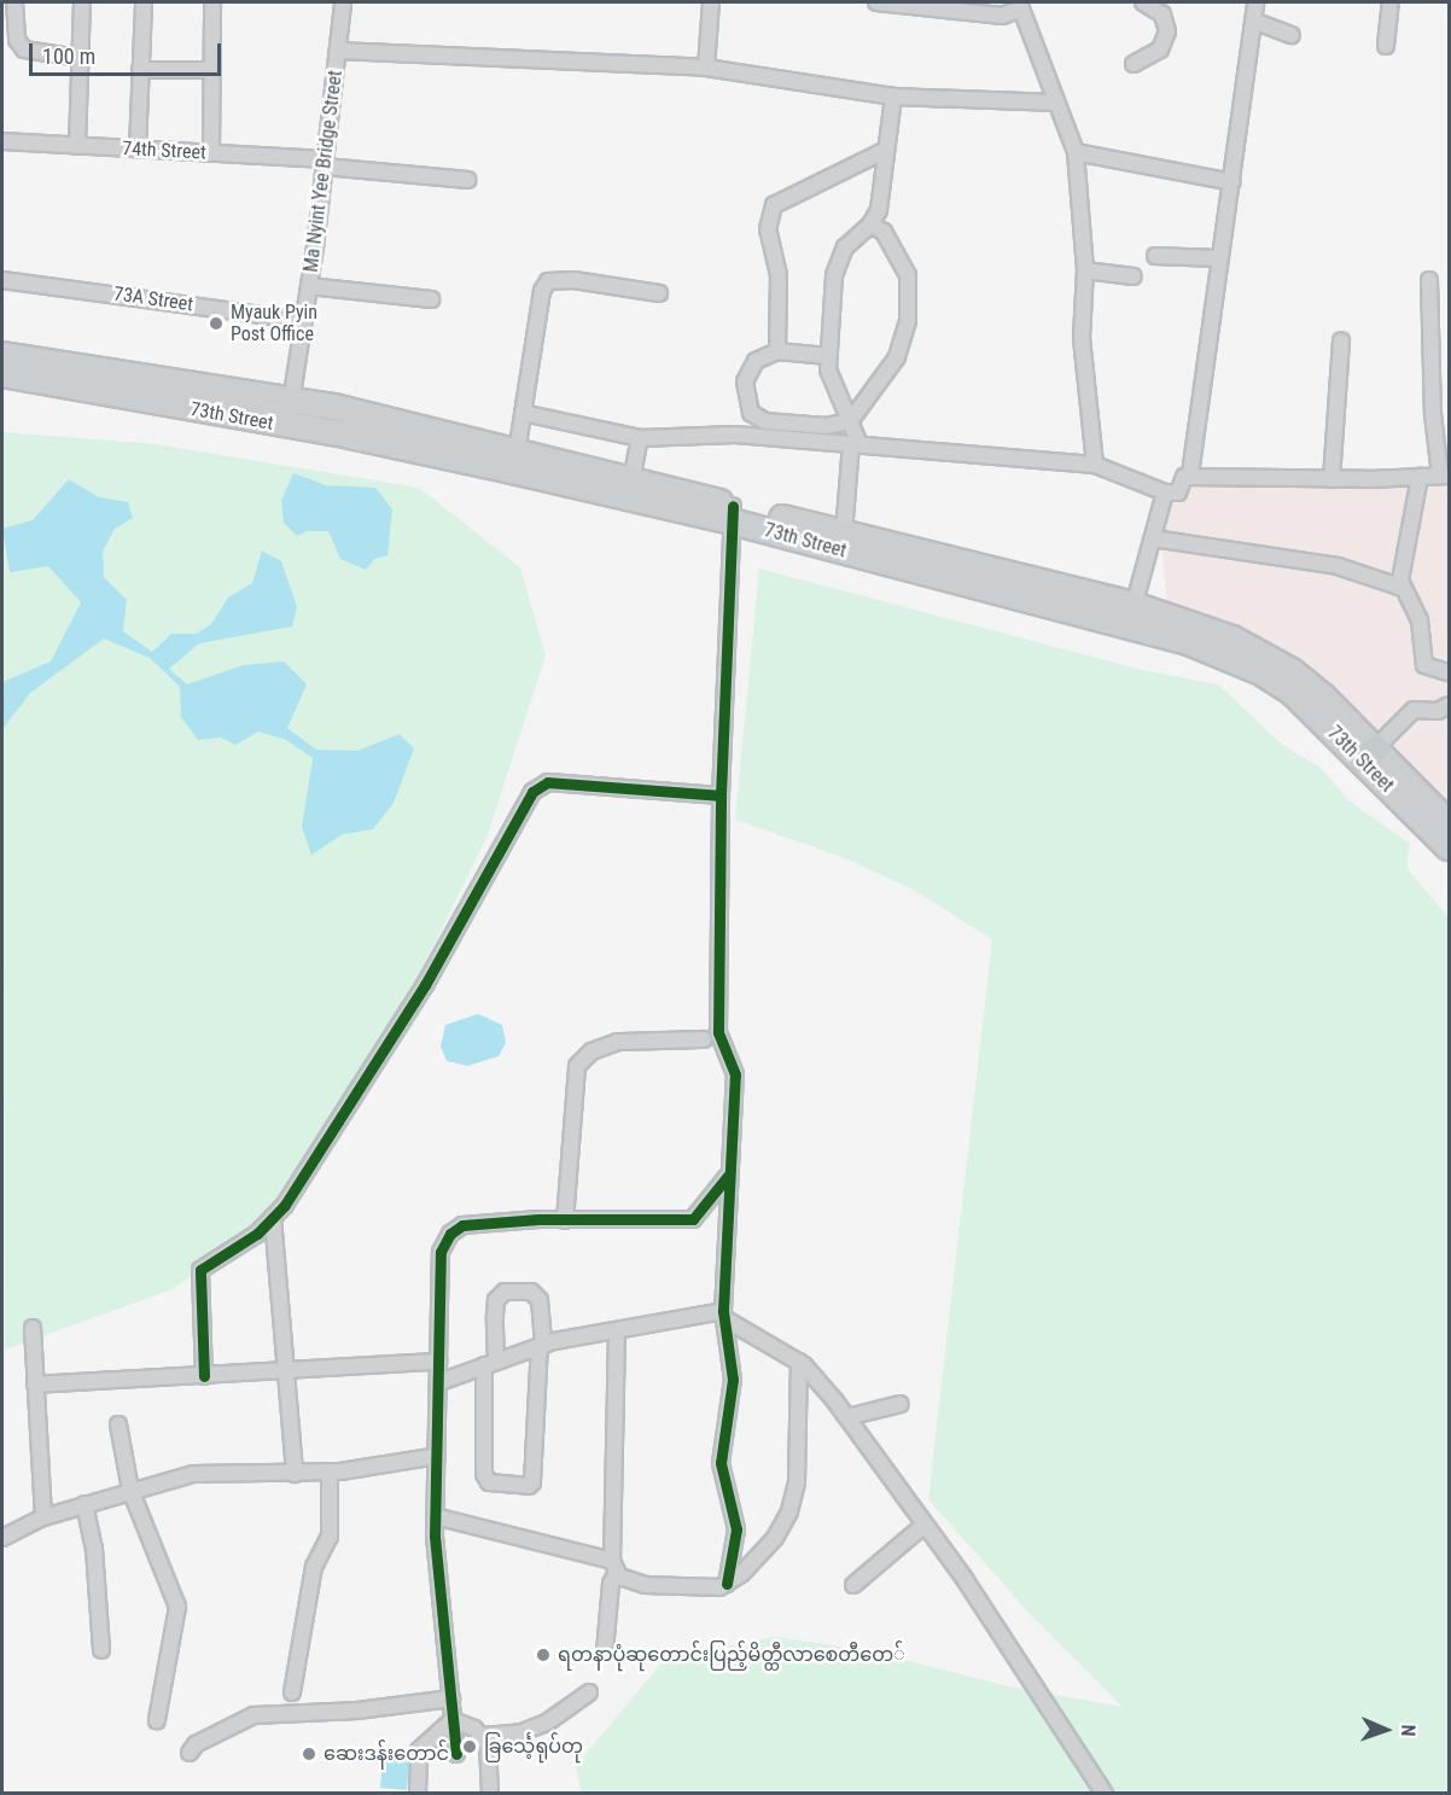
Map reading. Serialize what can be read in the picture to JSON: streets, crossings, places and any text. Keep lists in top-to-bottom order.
{
  "streets": {
    "main road": ["73th Street"],
    "street": ["74th Street", "Ma Nyint Yee Bridge Street", "73A Street"]
  },
  "crossings": [
    ["74th Street", "Ma Nyint Yee Bridge Street"],
    ["Ma Nyint Yee Bridge Street", "73A Street"],
    ["Ma Nyint Yee Bridge Street", "73th Street"]
  ],
  "places": [
    "Myauk Pyin Post Office",
    "ရတနာပုံဆုတောင်းပြည့်မိတ္ထီလာစေတီတေ်",
    "ခြင်္သေ့ရုပ်တု",
    "ဆေးဒန်းတောင်"
  ],
  "scale_bar": "100 m",
  "north": "right"
}
